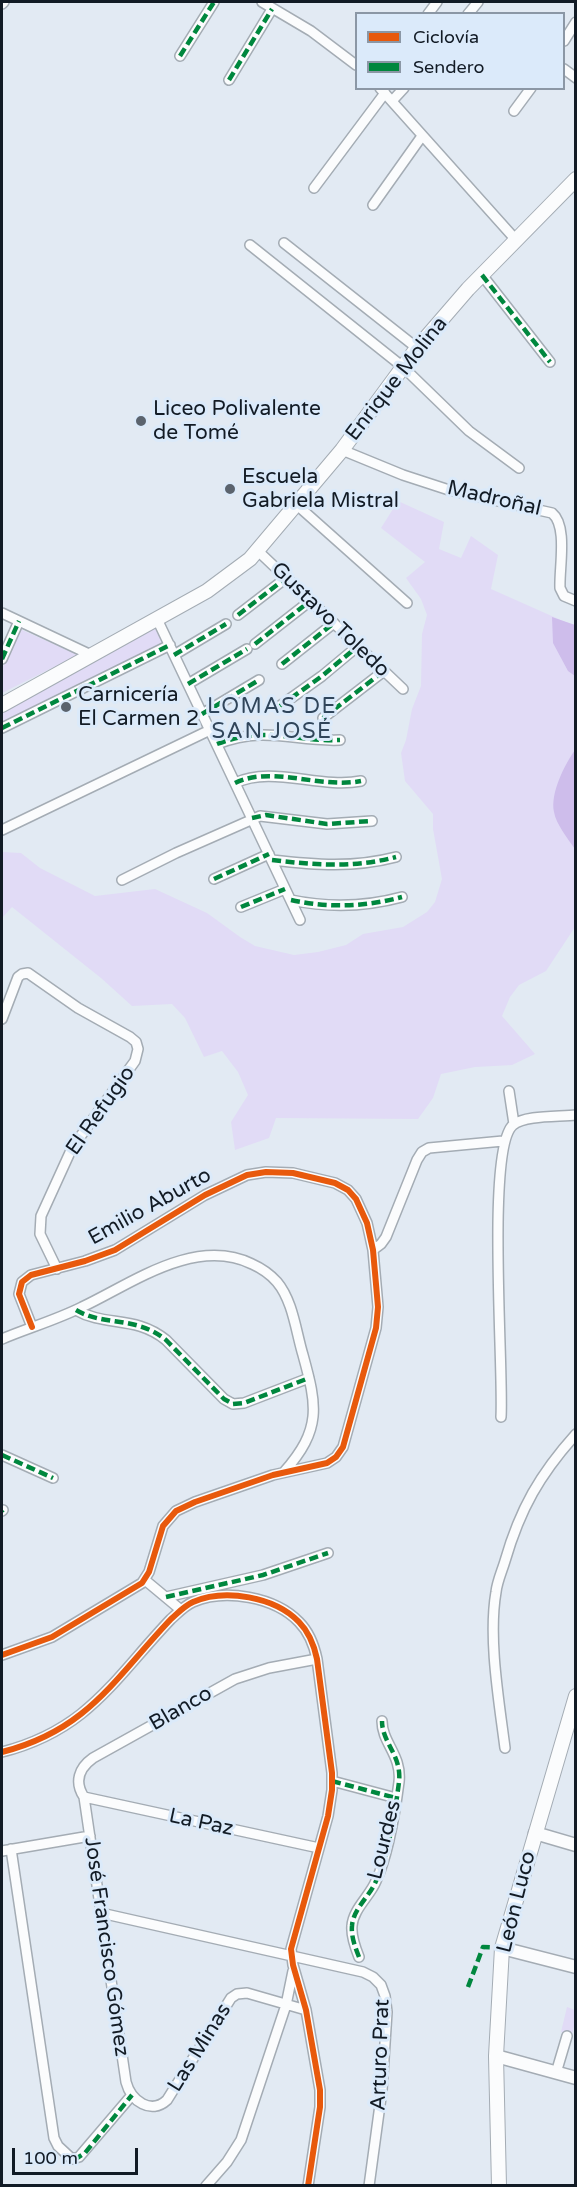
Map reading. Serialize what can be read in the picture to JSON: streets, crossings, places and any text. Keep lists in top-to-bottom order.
{
  "streets": {
    "main road": ["Enrique Molina", "León Luco"],
    "street": [
      "Madroñal",
      "Gustavo Toledo",
      "El Refugio",
      "Emilio Aburto",
      "Blanco",
      "La Paz",
      "Lourdes",
      "José Francisco Gómez",
      "Las Minas",
      "Arturo Prat"
    ]
  },
  "crossings": [
    ["Enrique Molina", "Madroñal"],
    ["Enrique Molina", "Gustavo Toledo"],
    ["El Refugio", "Emilio Aburto"],
    ["Blanco", "La Paz"],
    ["Blanco", "José Francisco Gómez"],
    ["La Paz", "José Francisco Gómez"],
    ["José Francisco Gómez", "Las Minas"],
    ["José Francisco Gómez", "Arturo Prat"]
  ],
  "districts": ["LOMAS DE SAN JOSÉ"],
  "places": ["Liceo Polivalente de Tomé", "Escuela Gabriela Mistral", "Carnicería El Carmen 2"],
  "legend": ["Ciclovía", "Sendero"],
  "scale_bar": "100 m"
}
